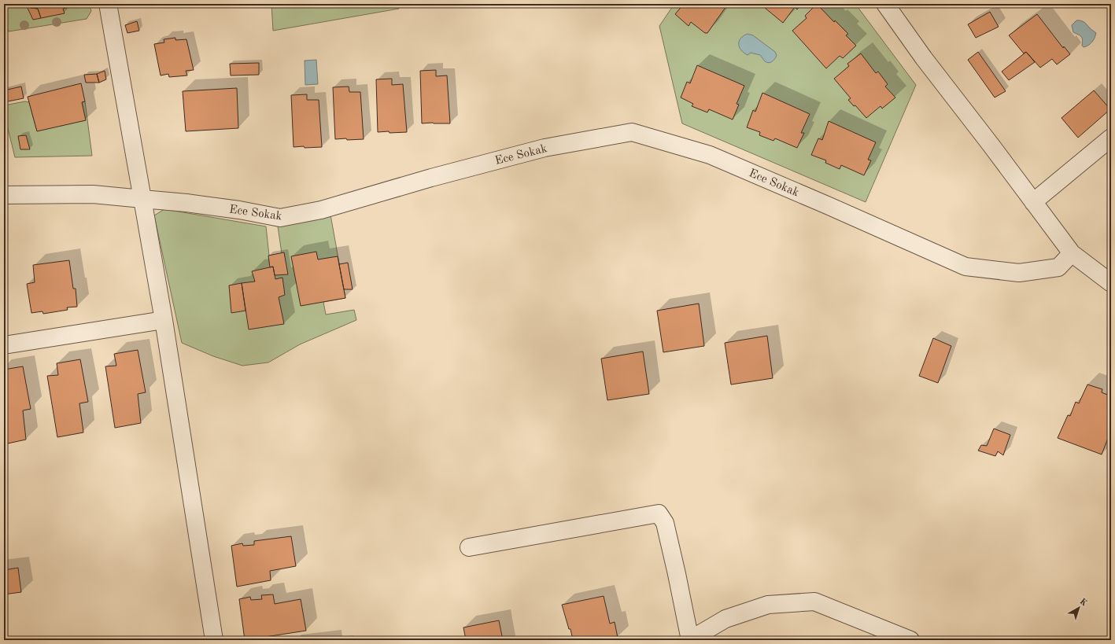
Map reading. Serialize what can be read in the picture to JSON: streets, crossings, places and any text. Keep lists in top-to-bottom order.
{
  "streets": {
    "street": ["Ece Sokak"]
  },
  "north": "top right"
}
